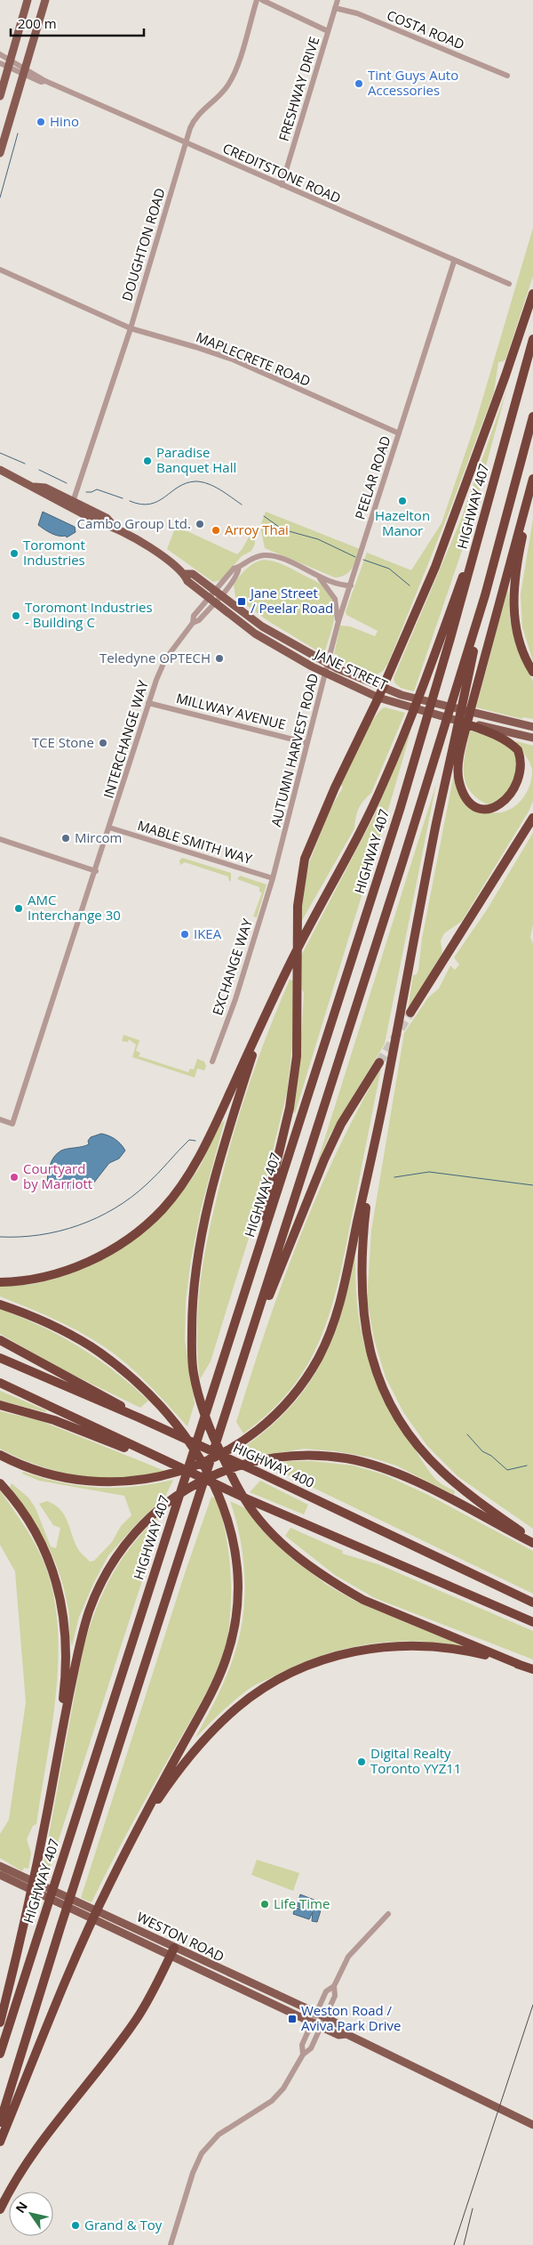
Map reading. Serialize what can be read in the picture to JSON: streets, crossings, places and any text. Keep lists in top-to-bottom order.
{
  "streets": {
    "highway": ["HIGHWAY 407", "HIGHWAY 400"],
    "main road": ["JANE STREET", "WESTON ROAD"],
    "street": [
      "COSTA ROAD",
      "FRESHWAY DRIVE",
      "CREDITSTONE ROAD",
      "DOUGHTON ROAD",
      "MAPLECRETE ROAD",
      "PEELAR ROAD",
      "MILLWAY AVENUE",
      "INTERCHANGE WAY",
      "AUTUMN HARVEST ROAD",
      "MABLE SMITH WAY",
      "EXCHANGE WAY"
    ]
  },
  "crossings": [
    ["COSTA ROAD", "FRESHWAY DRIVE"],
    ["FRESHWAY DRIVE", "CREDITSTONE ROAD"],
    ["CREDITSTONE ROAD", "DOUGHTON ROAD"],
    ["CREDITSTONE ROAD", "PEELAR ROAD"],
    ["DOUGHTON ROAD", "MAPLECRETE ROAD"],
    ["DOUGHTON ROAD", "JANE STREET"],
    ["MAPLECRETE ROAD", "PEELAR ROAD"],
    ["PEELAR ROAD", "AUTUMN HARVEST ROAD"],
    ["JANE STREET", "INTERCHANGE WAY"],
    ["MILLWAY AVENUE", "INTERCHANGE WAY"],
    ["MILLWAY AVENUE", "AUTUMN HARVEST ROAD"],
    ["INTERCHANGE WAY", "MABLE SMITH WAY"],
    ["AUTUMN HARVEST ROAD", "MABLE SMITH WAY"],
    ["AUTUMN HARVEST ROAD", "EXCHANGE WAY"],
    ["MABLE SMITH WAY", "EXCHANGE WAY"]
  ],
  "places": {
    "other": [
      "Tint Guys Auto Accessories",
      "Hino",
      "Paradise Banquet Hall",
      "Hazelton Manor",
      "Cambo Group Ltd.",
      "Arroy Thai",
      "Toromont Industries",
      "Toromont Industries - Building C",
      "Teledyne OPTECH",
      "TCE Stone",
      "Mircom",
      "AMC Interchange 30",
      "IKEA",
      "Courtyard by Marriott",
      "Digital Realty Toronto YYZ11",
      "Life Time",
      "Grand & Toy"
    ],
    "transit": ["Jane Street / Peelar Road", "Weston Road / Aviva Park Drive"]
  },
  "scale_bar": "200 m",
  "north": "top left"
}
